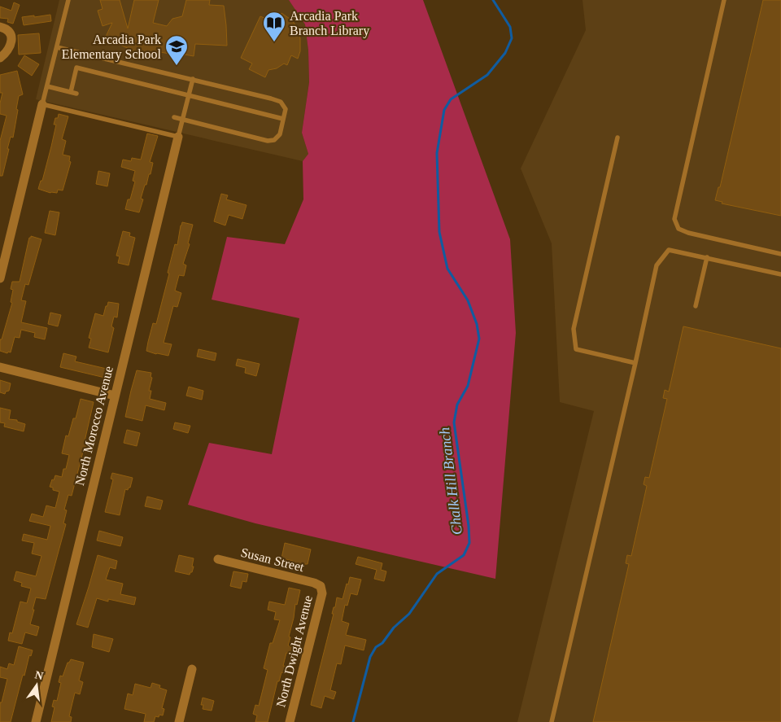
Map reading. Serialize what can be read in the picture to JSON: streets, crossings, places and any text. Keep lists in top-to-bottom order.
{
  "streets": {
    "street": ["North Morocco Avenue", "Susan Street", "North Dwight Avenue"]
  },
  "crossings": [
    ["Susan Street", "North Dwight Avenue"]
  ],
  "water": ["Chalk Hill Branch"],
  "places": {
    "library": ["Arcadia Park Branch Library"],
    "school or university": ["Arcadia Park Elementary School"]
  },
  "north": "top"
}
